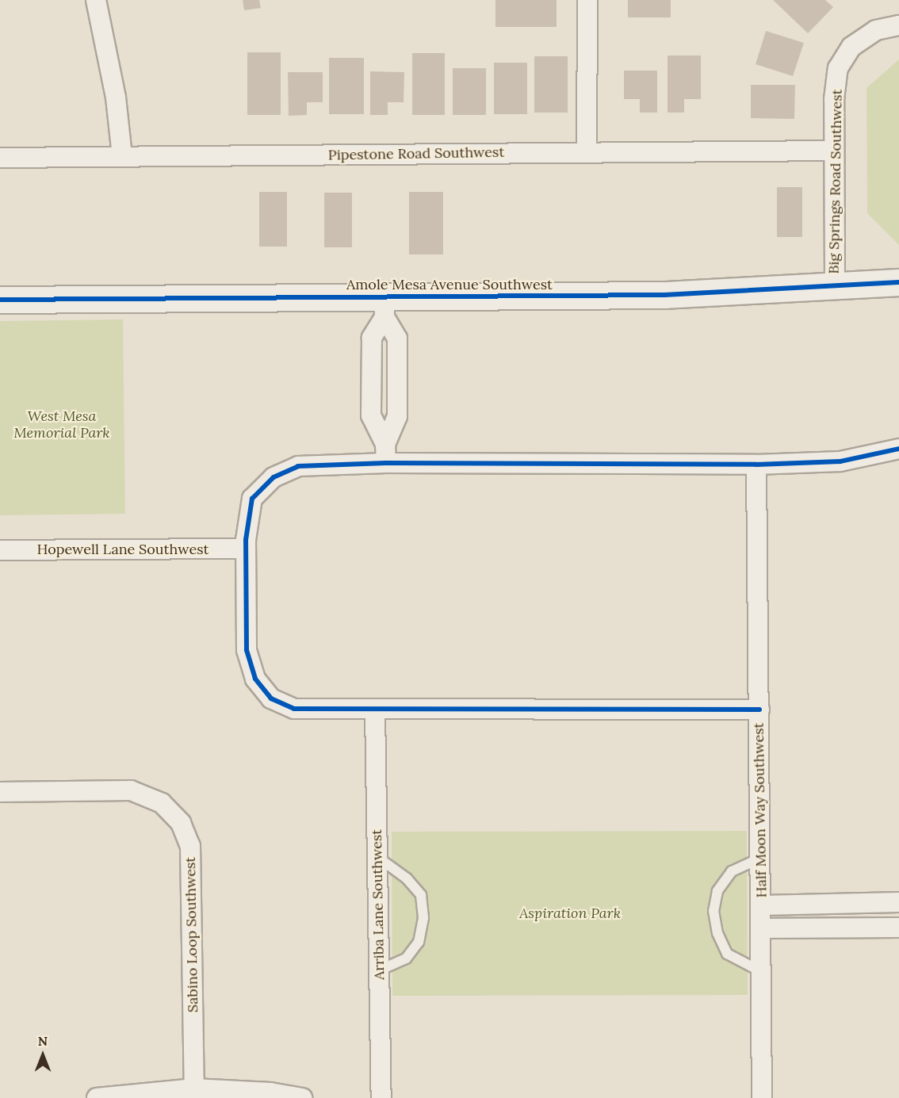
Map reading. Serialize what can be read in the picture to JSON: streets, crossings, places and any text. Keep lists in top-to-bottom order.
{
  "streets": {
    "street": [
      "Pipestone Road Southwest",
      "Big Springs Road Southwest",
      "Amole Mesa Avenue Southwest",
      "Hopewell Lane Southwest",
      "Half Moon Way Southwest",
      "Arriba Lane Southwest",
      "Sabino Loop Southwest"
    ]
  },
  "crossings": [
    ["Pipestone Road Southwest", "Big Springs Road Southwest"],
    ["Big Springs Road Southwest", "Amole Mesa Avenue Southwest"]
  ],
  "parks": ["West Mesa Memorial Park", "Aspiration Park"],
  "north": "top"
}
